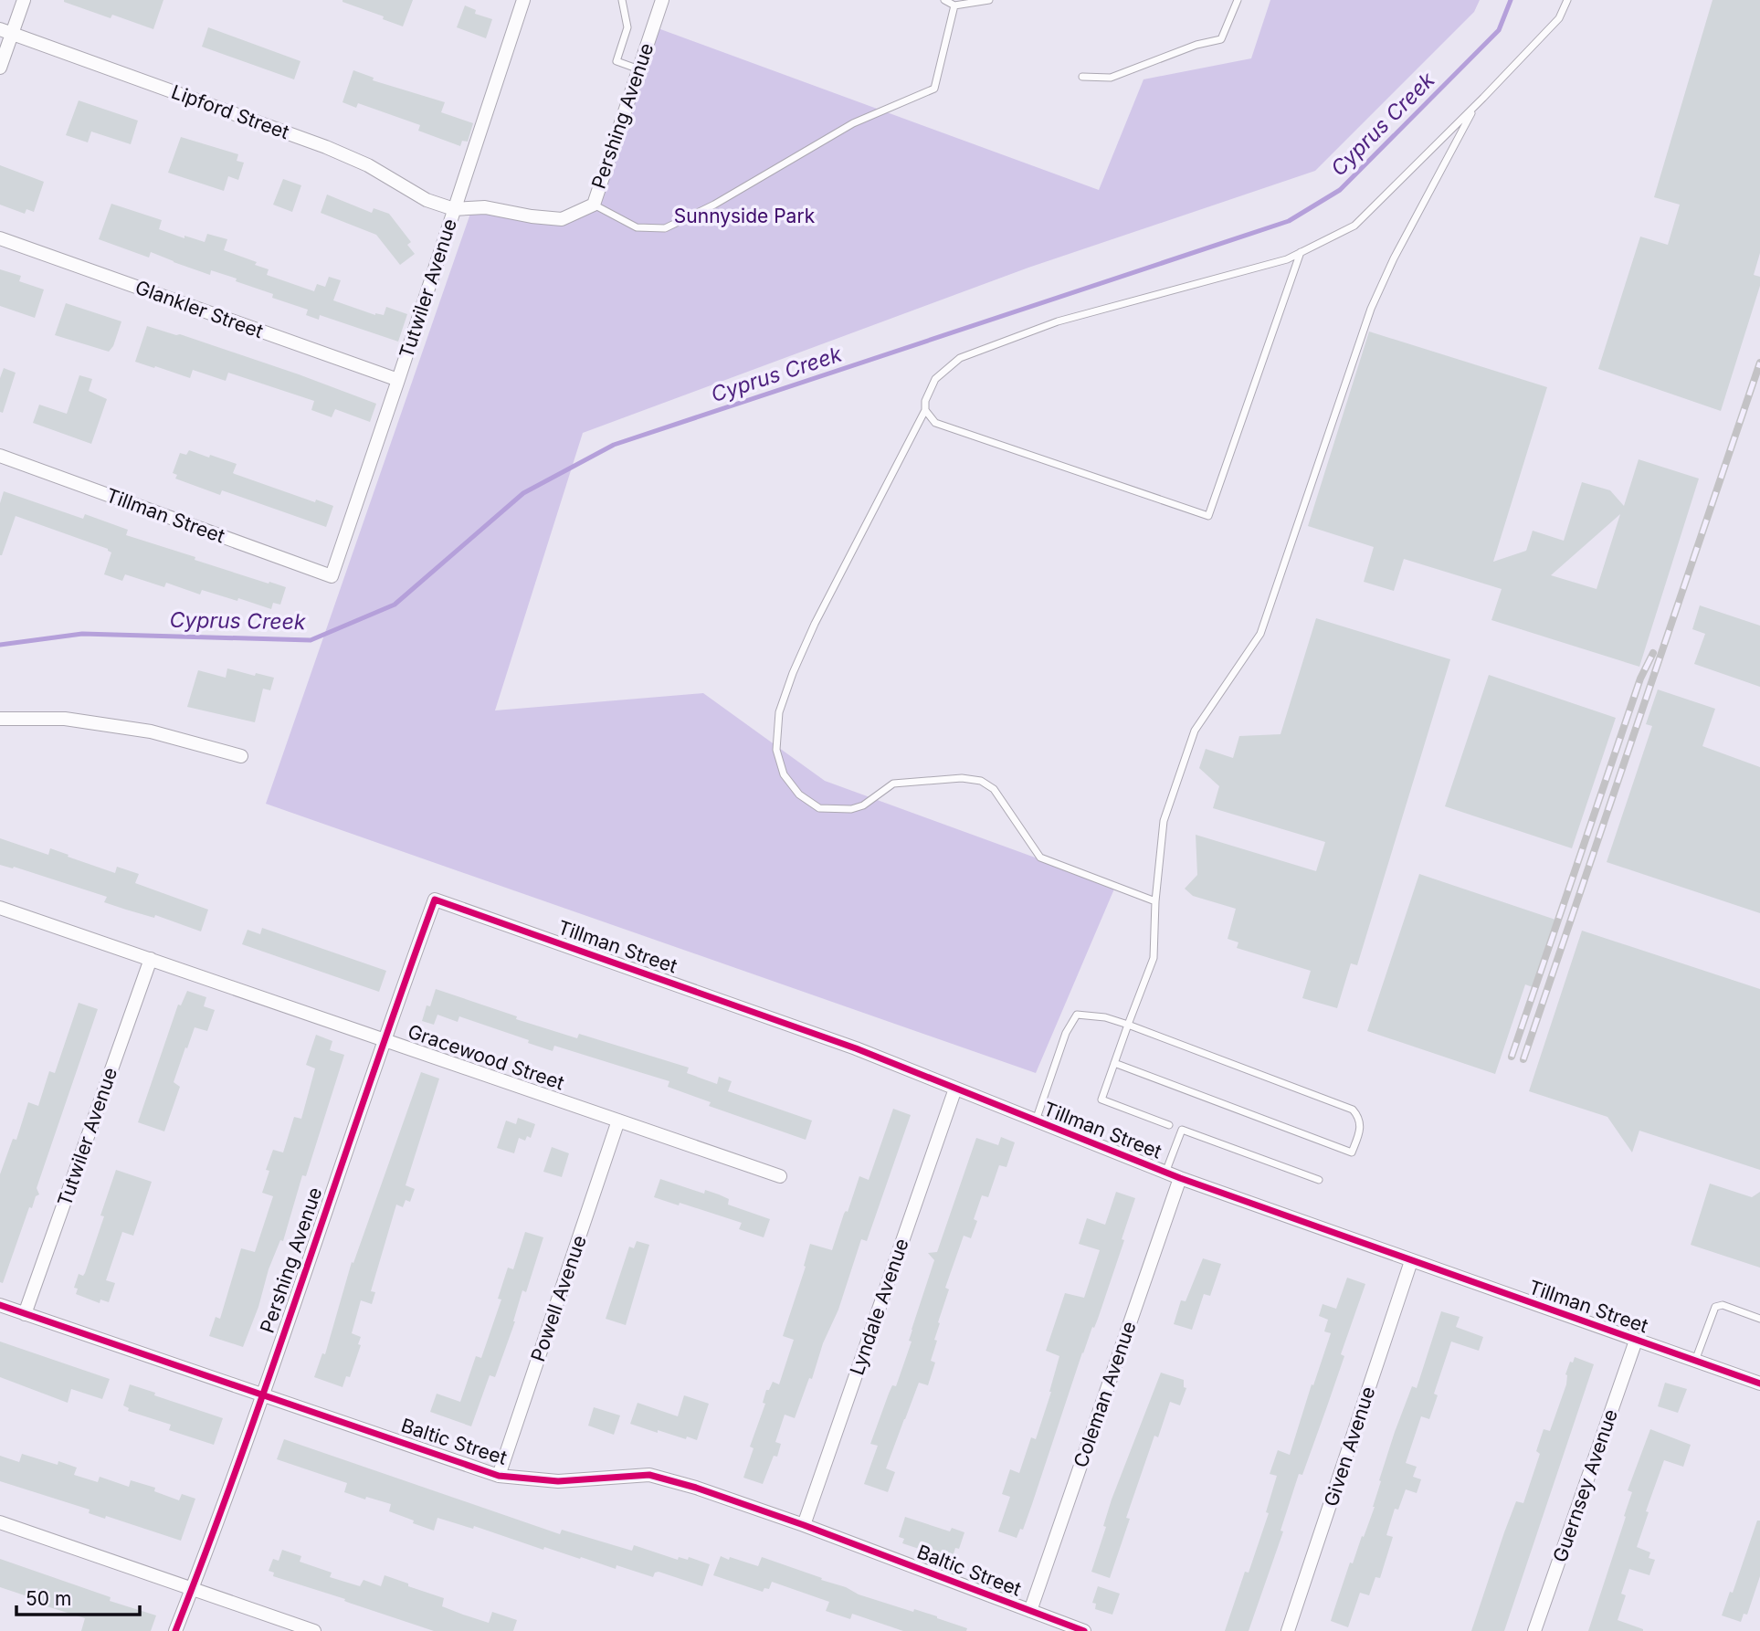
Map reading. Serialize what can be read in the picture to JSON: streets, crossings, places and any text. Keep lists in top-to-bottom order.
{
  "streets": {
    "street": [
      "Lipford Street",
      "Pershing Avenue",
      "Tutwiler Avenue",
      "Glankler Street",
      "Tillman Street",
      "Gracewood Street",
      "Powell Avenue",
      "Lyndale Avenue",
      "Coleman Avenue",
      "Baltic Street",
      "Given Avenue",
      "Guernsey Avenue"
    ]
  },
  "crossings": [
    ["Lipford Street", "Pershing Avenue"],
    ["Lipford Street", "Tutwiler Avenue"],
    ["Pershing Avenue", "Tutwiler Avenue"],
    ["Pershing Avenue", "Tillman Street"],
    ["Pershing Avenue", "Gracewood Street"],
    ["Pershing Avenue", "Baltic Street"],
    ["Tutwiler Avenue", "Glankler Street"],
    ["Tutwiler Avenue", "Tillman Street"],
    ["Tutwiler Avenue", "Gracewood Street"],
    ["Tutwiler Avenue", "Baltic Street"],
    ["Tillman Street", "Lyndale Avenue"],
    ["Tillman Street", "Coleman Avenue"],
    ["Tillman Street", "Given Avenue"],
    ["Tillman Street", "Guernsey Avenue"],
    ["Gracewood Street", "Powell Avenue"],
    ["Powell Avenue", "Baltic Street"],
    ["Lyndale Avenue", "Baltic Street"],
    ["Coleman Avenue", "Baltic Street"]
  ],
  "water": ["Cyprus Creek"],
  "parks": ["Sunnyside Park"],
  "scale_bar": "50 m"
}
